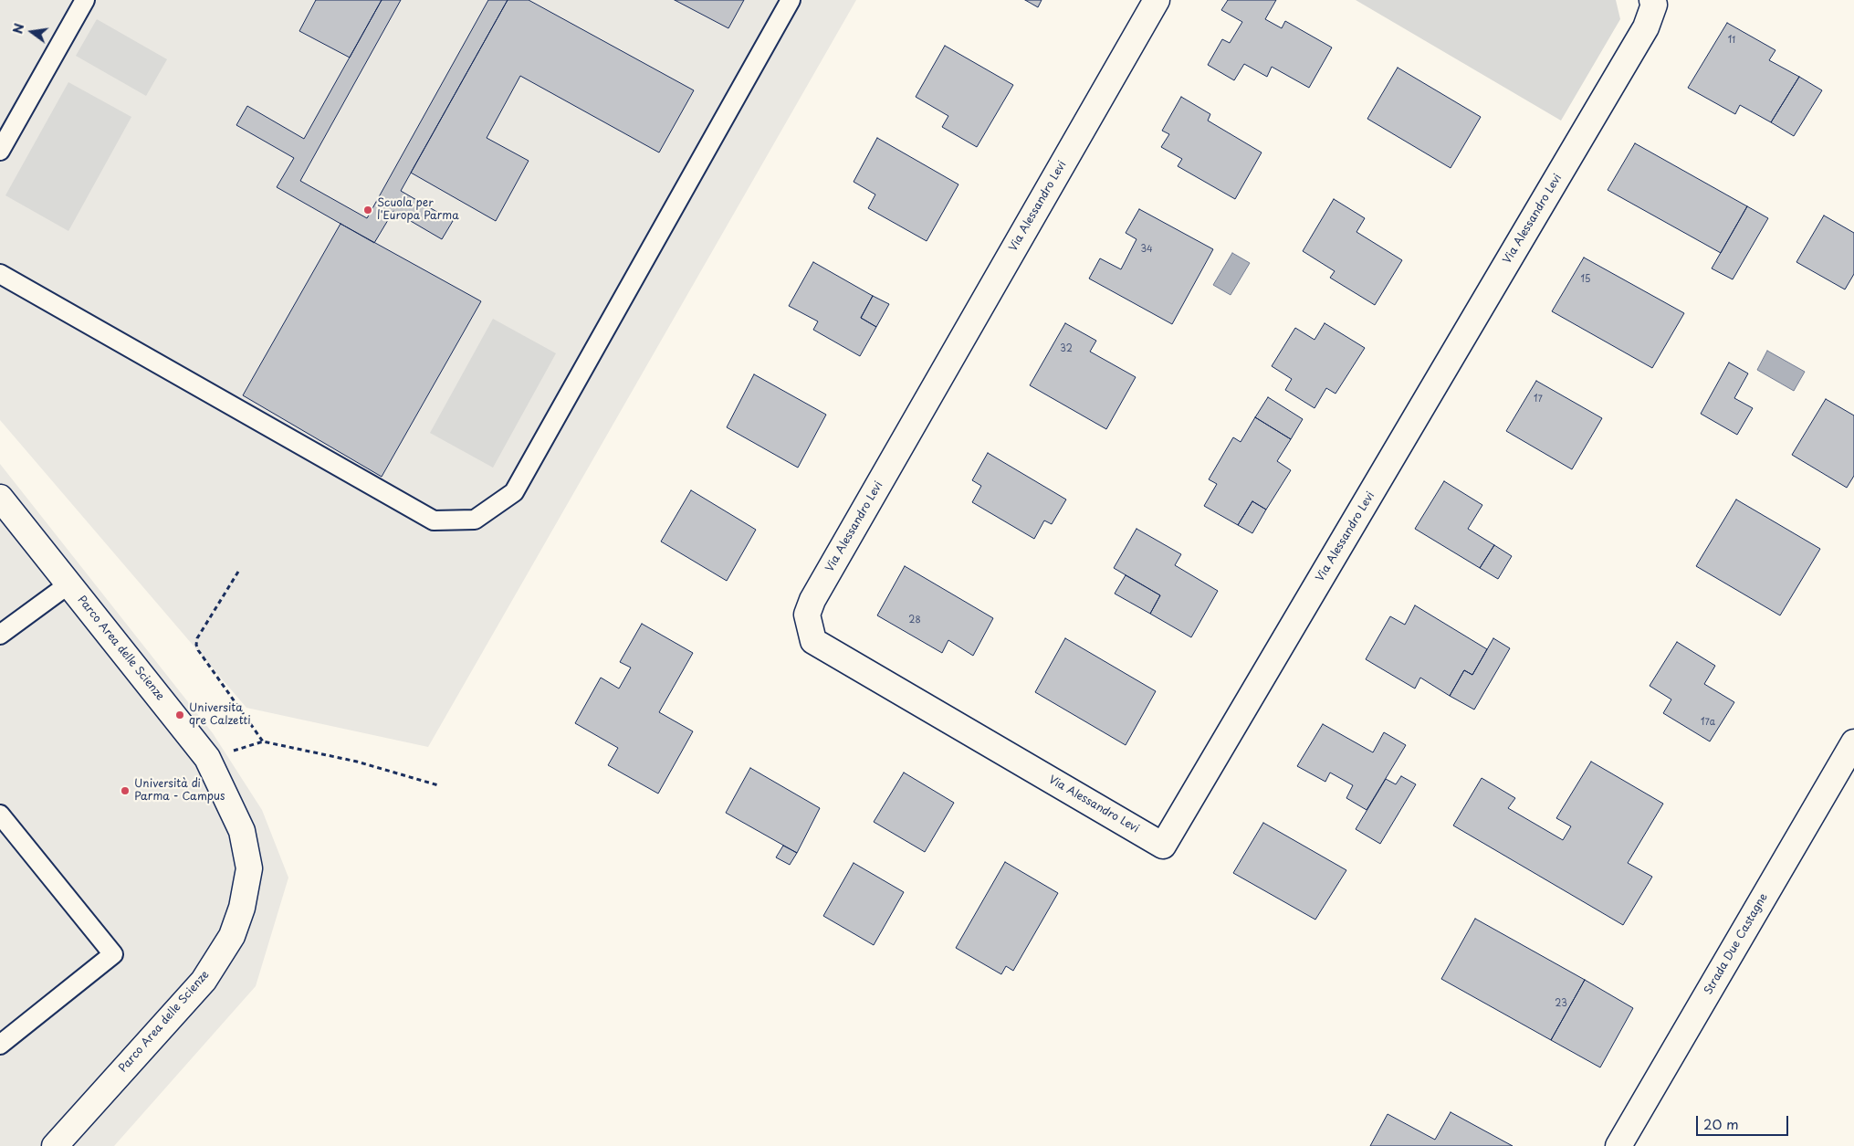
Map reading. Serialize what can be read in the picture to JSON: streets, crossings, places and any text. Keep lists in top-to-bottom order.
{
  "streets": {
    "street": ["Via Alessandro Levi", "Parco Area delle Scienze", "Strada Due Castagne"]
  },
  "places": ["Scuola per l'Europa Parma", "Universita qre Calzetti", "Università di Parma - Campus"],
  "house_numbers": [
    "11",
    "34",
    "15",
    "32",
    "17",
    "28",
    "17a",
    "23"
  ],
  "scale_bar": "20 m",
  "north": "left"
}
